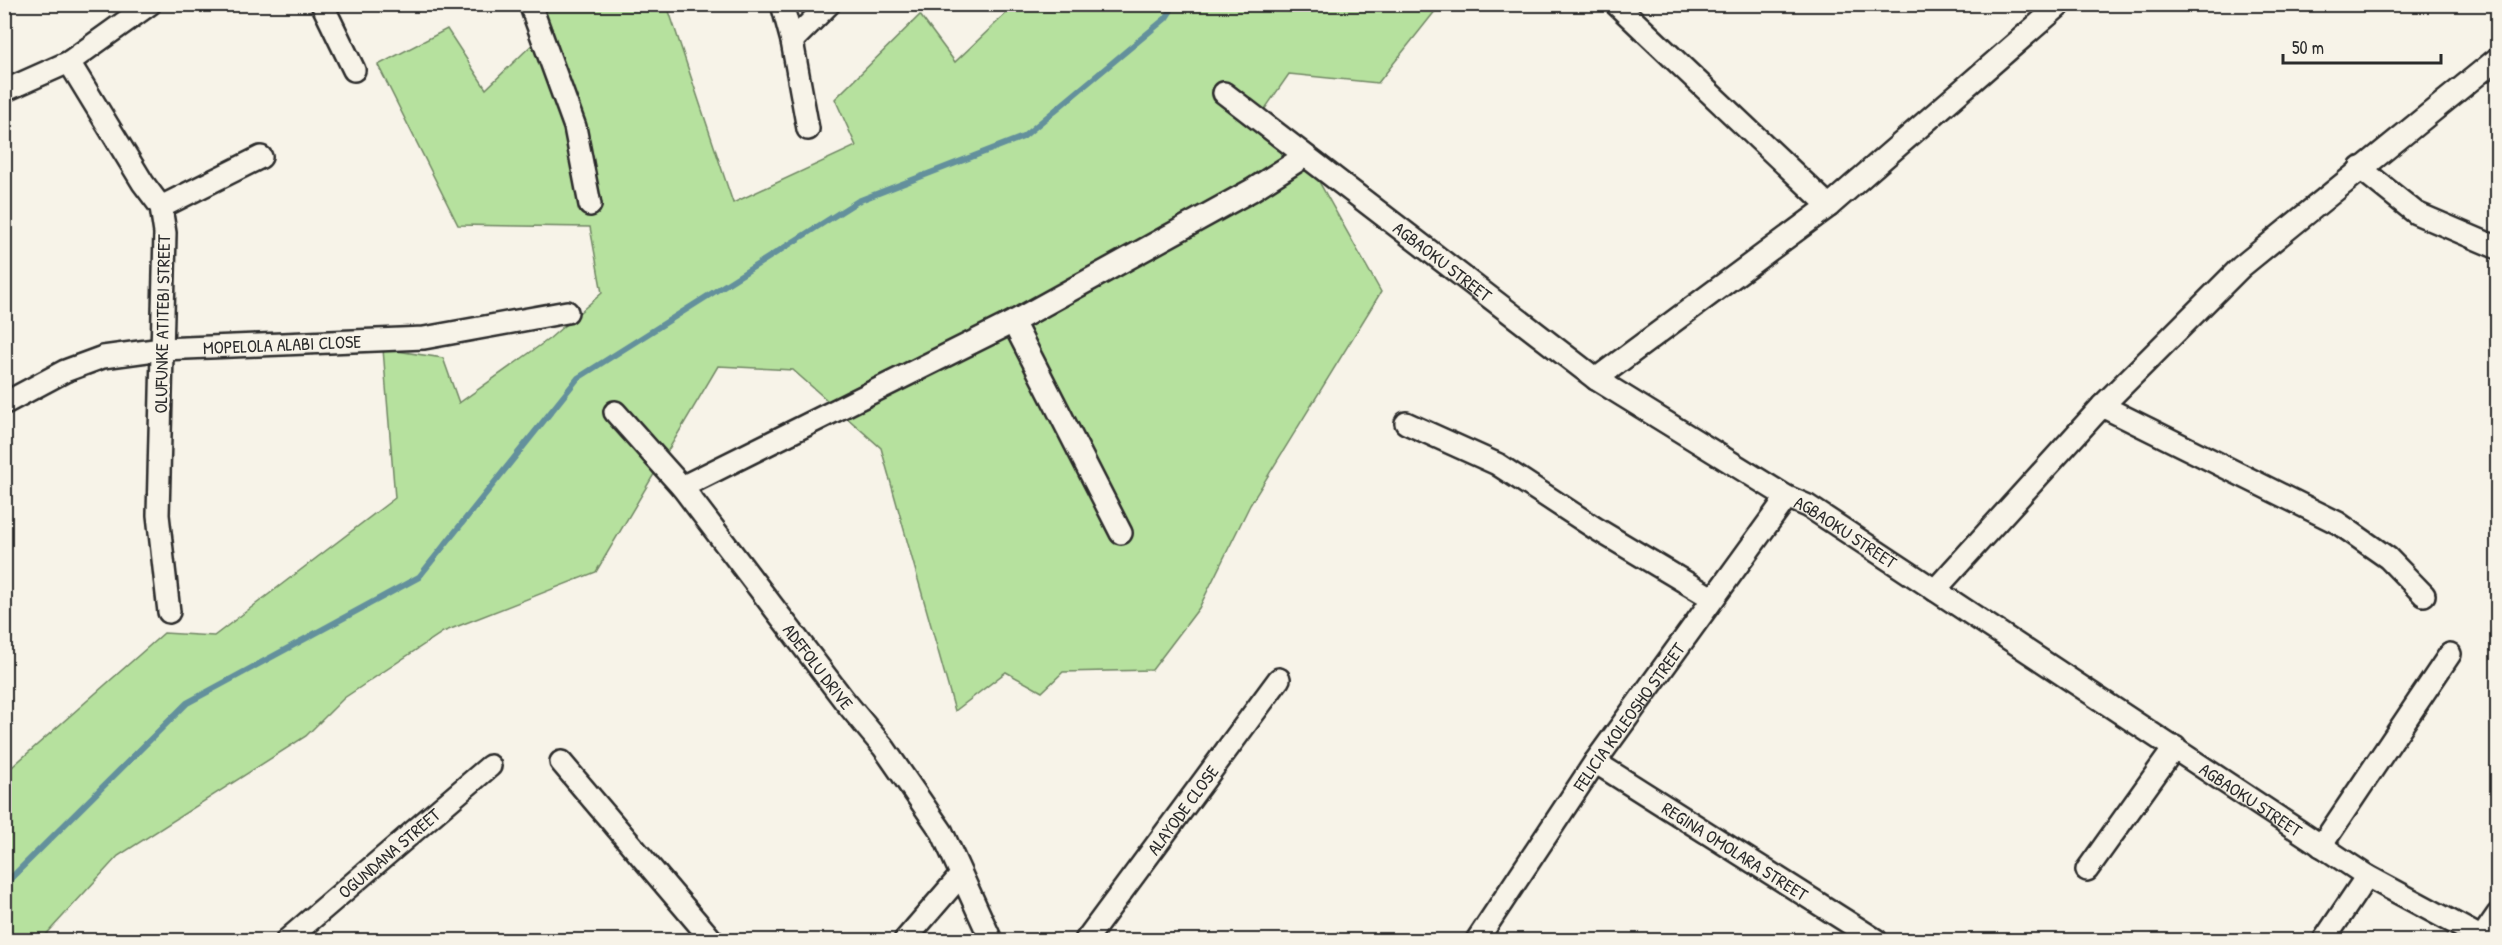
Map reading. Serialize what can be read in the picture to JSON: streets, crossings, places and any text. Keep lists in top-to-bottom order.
{
  "streets": {
    "street": [
      "AGBAOKU STREET",
      "OLUFUNKE ATITEBI STREET",
      "MOPELOLA ALABI CLOSE",
      "ADEFOLU DRIVE",
      "FELICIA KOLEOSHO STREET",
      "ALAYODE CLOSE",
      "REGINA OMOLARA STREET",
      "OGUNDANA STREET"
    ]
  },
  "crossings": [
    ["AGBAOKU STREET", "FELICIA KOLEOSHO STREET"],
    ["OLUFUNKE ATITEBI STREET", "MOPELOLA ALABI CLOSE"],
    ["FELICIA KOLEOSHO STREET", "REGINA OMOLARA STREET"]
  ],
  "scale_bar": "50 m"
}
